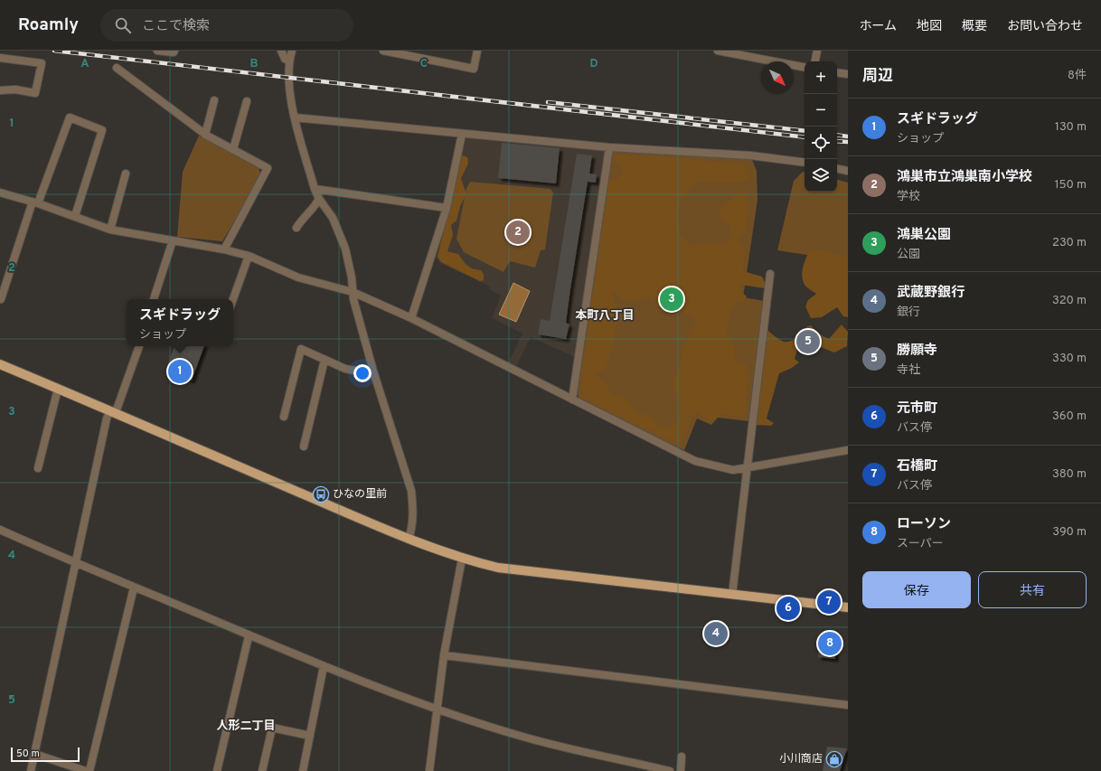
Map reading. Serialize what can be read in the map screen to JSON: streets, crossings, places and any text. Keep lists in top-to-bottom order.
{
  "districts": ["本町八丁目", "人形二丁目"],
  "places": {
    "bus stop": ["ひなの里前"],
    "shop": ["小川商店"]
  },
  "scale_bar": "50 m",
  "north": "bottom right",
  "page": {
    "header": "Roamly",
    "search": "ここで検索",
    "nav": [
      "ホーム",
      "地図",
      "概要",
      "お問い合わせ"
    ],
    "heading": ["周辺", "8件"],
    "map_buttons": ["+", "−"],
    "list": [
      {
        "mark": "1",
        "name": "スギドラッグ",
        "note": "ショップ",
        "value": "130 m"
      },
      {
        "mark": "2",
        "name": "鴻巣市立鴻巣南小学校",
        "note": "学校",
        "value": "150 m"
      },
      {
        "mark": "3",
        "name": "鴻巣公園",
        "note": "公園",
        "value": "230 m"
      },
      {
        "mark": "4",
        "name": "武蔵野銀行",
        "note": "銀行",
        "value": "320 m"
      },
      {
        "mark": "5",
        "name": "勝願寺",
        "note": "寺社",
        "value": "330 m"
      },
      {
        "mark": "6",
        "name": "元市町",
        "note": "バス停",
        "value": "360 m"
      },
      {
        "mark": "7",
        "name": "石橋町",
        "note": "バス停",
        "value": "380 m"
      },
      {
        "mark": "8",
        "name": "ローソン",
        "note": "スーパー",
        "value": "390 m"
      }
    ],
    "pins": [
      "2",
      "3",
      "5",
      "1",
      "7",
      "6",
      "4",
      "8"
    ],
    "popup": ["スギドラッグ", "ショップ"],
    "buttons": ["保存", "共有"],
    "scale": "50 m"
  },
  "grid": {
    "columns": [
      "A",
      "B",
      "C",
      "D"
    ],
    "rows": [
      "1",
      "2",
      "3",
      "4",
      "5"
    ]
  }
}
